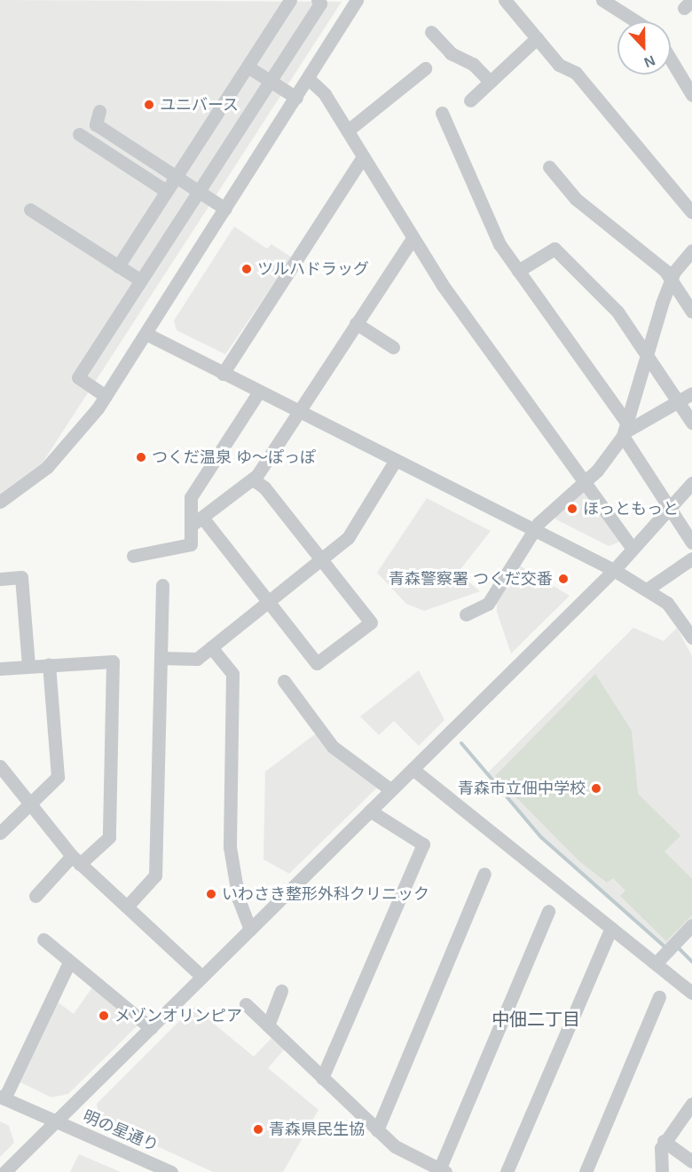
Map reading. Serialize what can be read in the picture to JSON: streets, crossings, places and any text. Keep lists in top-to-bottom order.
{
  "streets": {
    "street": ["明の星通り"]
  },
  "districts": ["中佃二丁目"],
  "places": [
    "ユニバース",
    "ツルハドラッグ",
    "つくだ温泉 ゆ～ぽっぽ",
    "ほっともっと",
    "青森警察署 つくだ交番",
    "青森市立佃中学校",
    "いわさき整形外科クリニック",
    "メゾンオリンピア",
    "青森県民生協"
  ],
  "north": "bottom"
}
